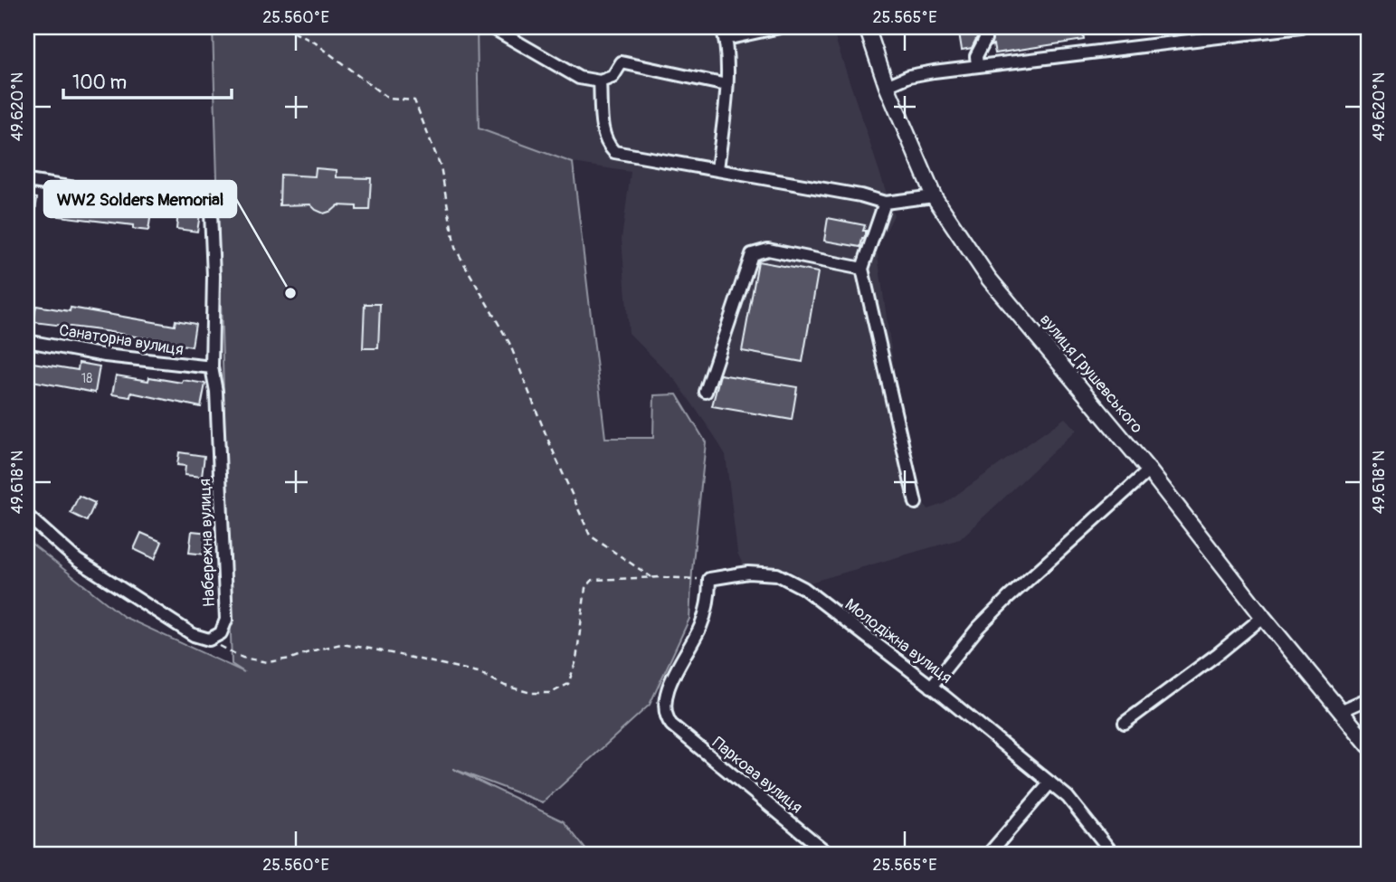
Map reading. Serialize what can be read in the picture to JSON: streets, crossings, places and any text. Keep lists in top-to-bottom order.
{
  "streets": {
    "main road": ["вулиця Грушевського"],
    "street": [
      "Санаторна вулиця",
      "Набережна вулиця",
      "Молодіжна вулиця",
      "Паркова вулиця"
    ]
  },
  "crossings": [
    ["Санаторна вулиця", "Набережна вулиця"],
    ["Молодіжна вулиця", "Паркова вулиця"]
  ],
  "places": ["WW2 Solders Memorial"],
  "house_numbers": ["18"],
  "scale_bar": "100 m",
  "coordinates": [
    "25.560°E",
    "25.565°E",
    "49.620°N",
    "49.618°N"
  ]
}
